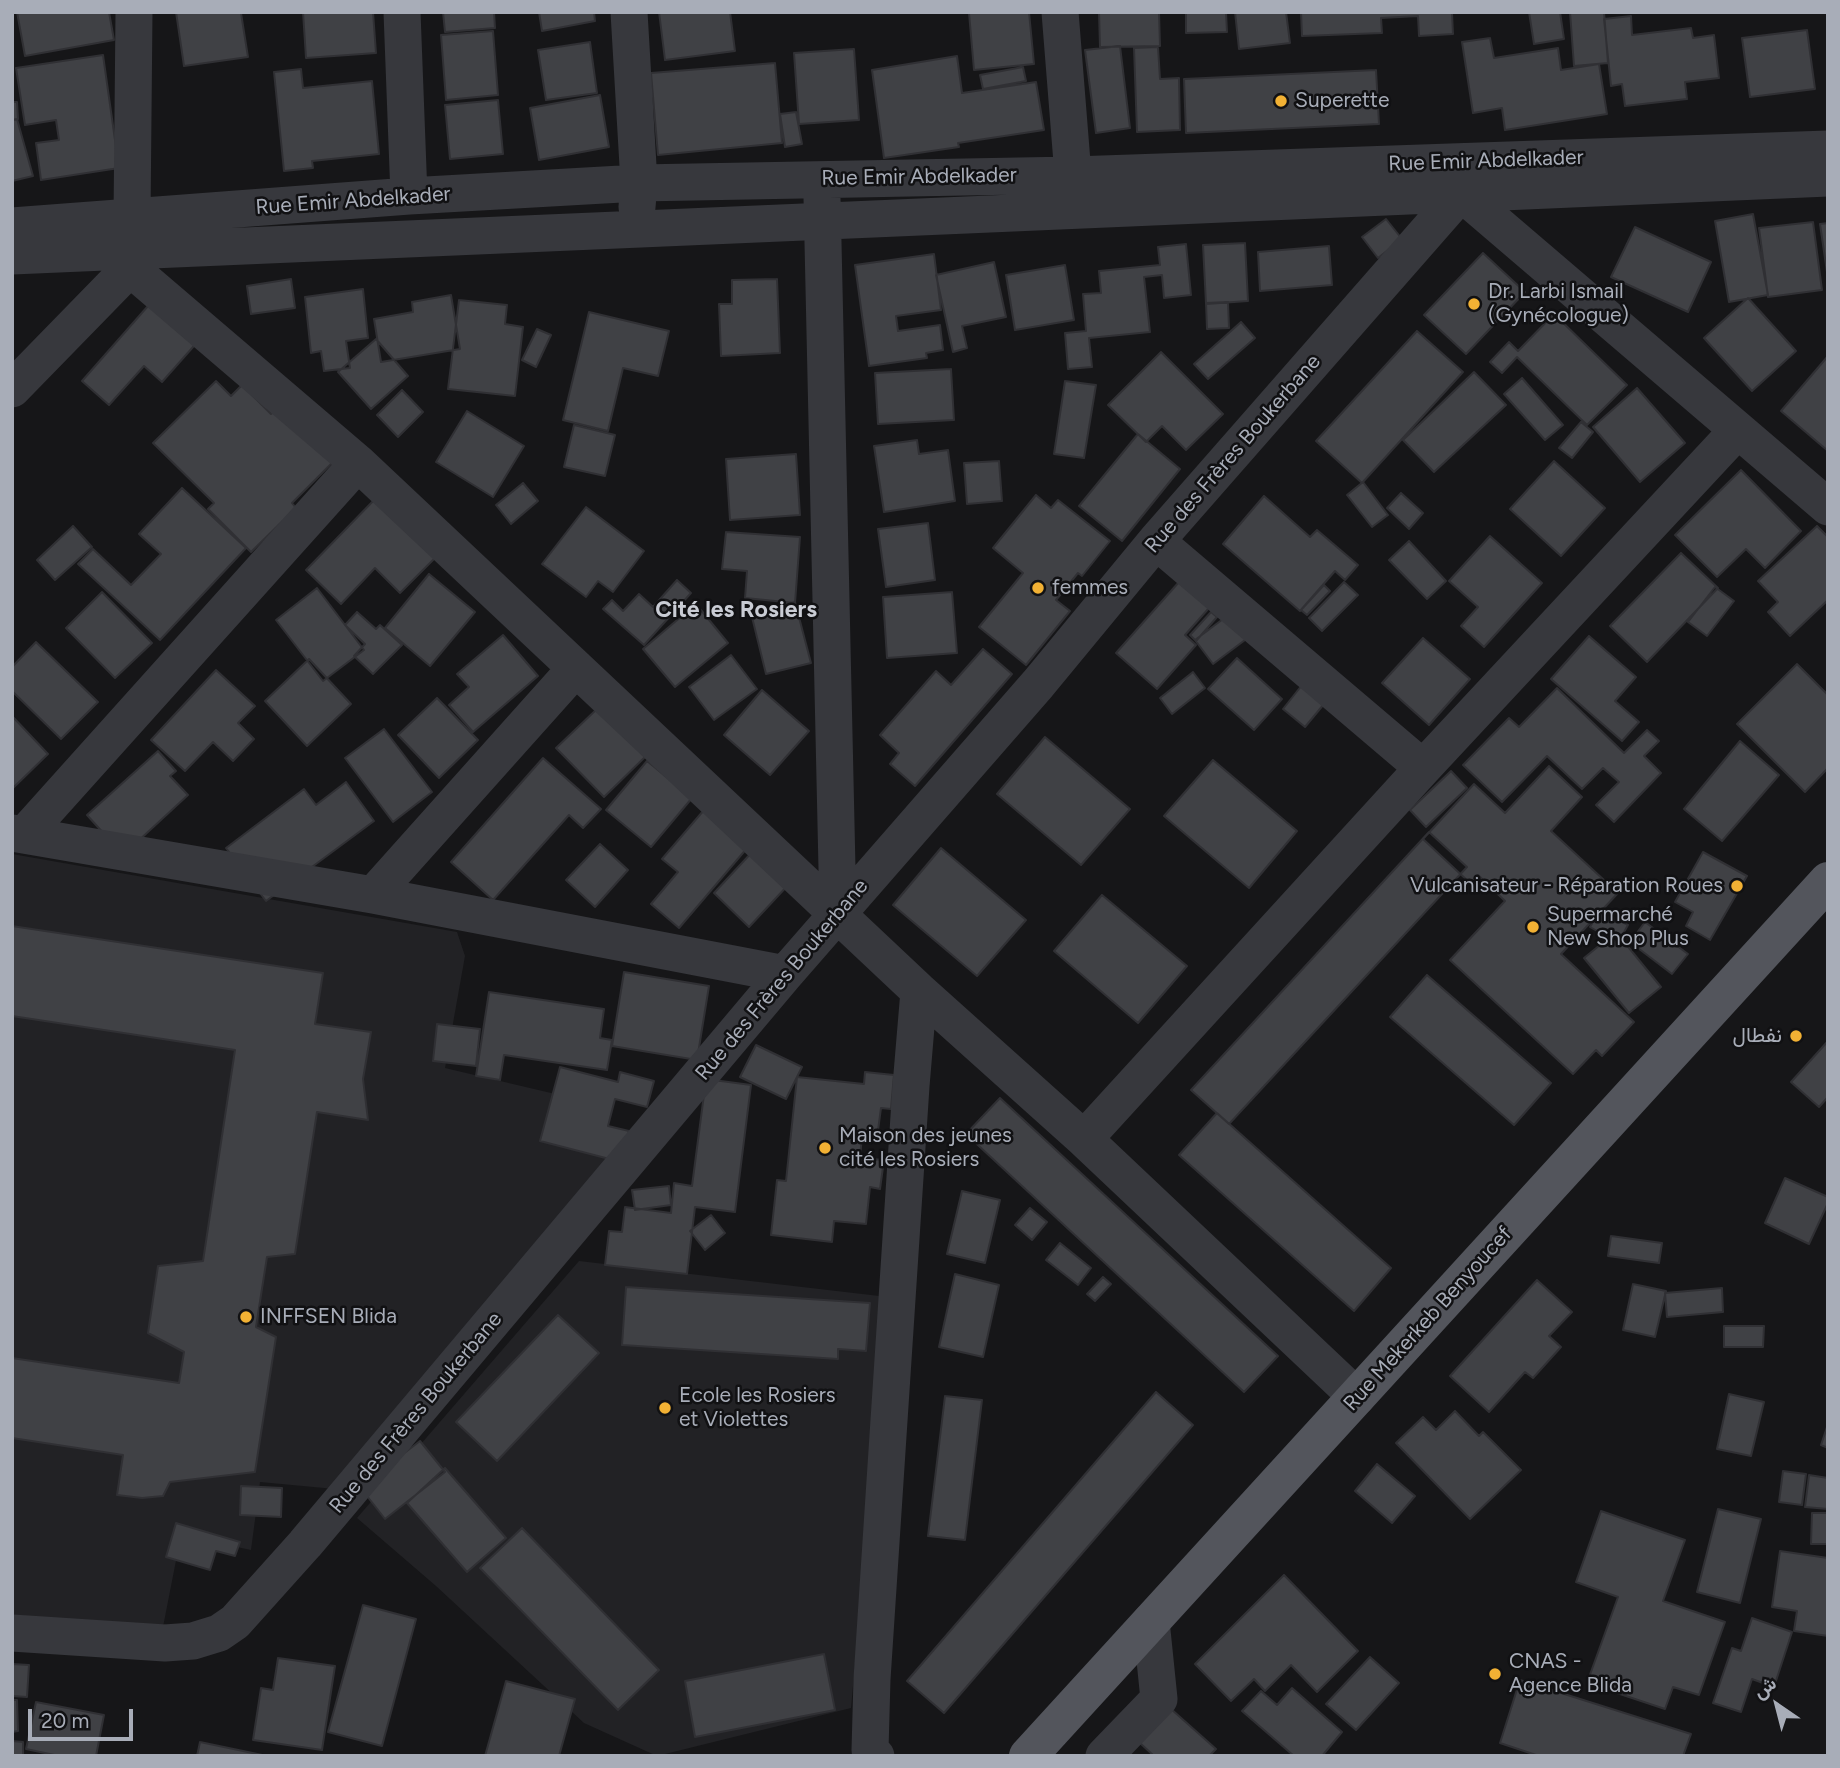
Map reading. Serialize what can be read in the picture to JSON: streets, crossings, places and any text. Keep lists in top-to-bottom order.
{
  "streets": {
    "main road": ["Rue Mekerkeb Benyoucef"],
    "street": ["Rue Emir Abdelkader", "Rue des Frères Boukerbane"]
  },
  "crossings": [
    ["Rue Emir Abdelkader", "Rue des Frères Boukerbane"]
  ],
  "districts": ["Cité les Rosiers"],
  "places": [
    "Superette",
    "Dr. Larbi Ismail (Gynécologue)",
    "femmes",
    "Vulcanisateur - Réparation Roues",
    "Supermarché New Shop Plus",
    "نفطال",
    "Maison des jeunes cité les Rosiers",
    "INFFSEN Blida",
    "Ecole les Rosiers et Violettes",
    "CNAS - Agence Blida"
  ],
  "scale_bar": "20 m",
  "north": "top left"
}
